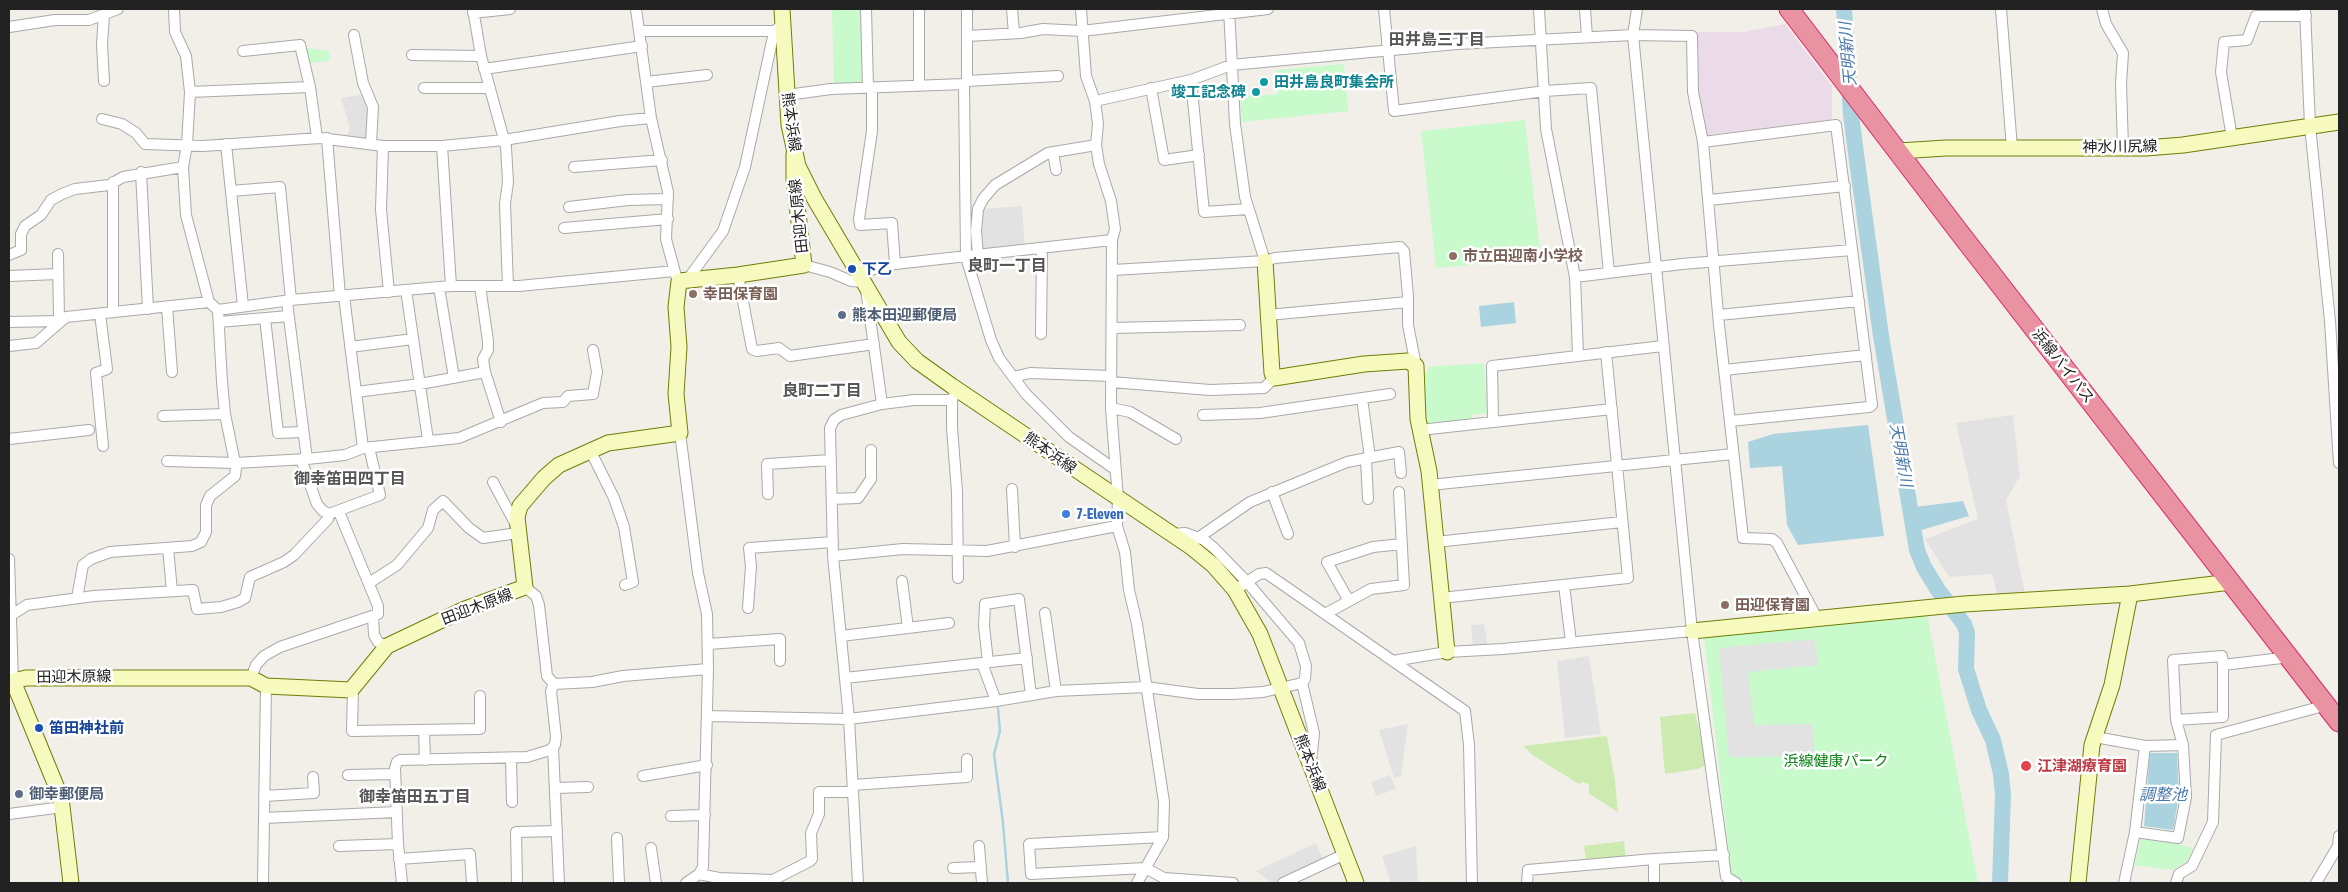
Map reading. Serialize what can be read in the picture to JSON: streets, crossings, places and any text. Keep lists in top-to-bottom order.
{
  "streets": {
    "highway": ["浜線バイパス"],
    "main road": ["熊本浜線", "神水川尻線", "田迎木原線"]
  },
  "crossings": [
    ["熊本浜線", "田迎木原線"],
    ["神水川尻線", "浜線バイパス"]
  ],
  "districts": [
    "田井島三丁目",
    "良町一丁目",
    "良町二丁目",
    "御幸笛田四丁目",
    "御幸笛田五丁目"
  ],
  "water": ["天明新川", "調整池"],
  "parks": ["浜線健康パーク"],
  "places": [
    "田井島良町集会所",
    "竣工記念碑",
    "市立田迎南小学校",
    "下乙",
    "幸田保育園",
    "熊本田迎郵便局",
    "7-Eleven",
    "田迎保育園",
    "笛田神社前",
    "江津湖療育園",
    "御幸郵便局"
  ]
}
